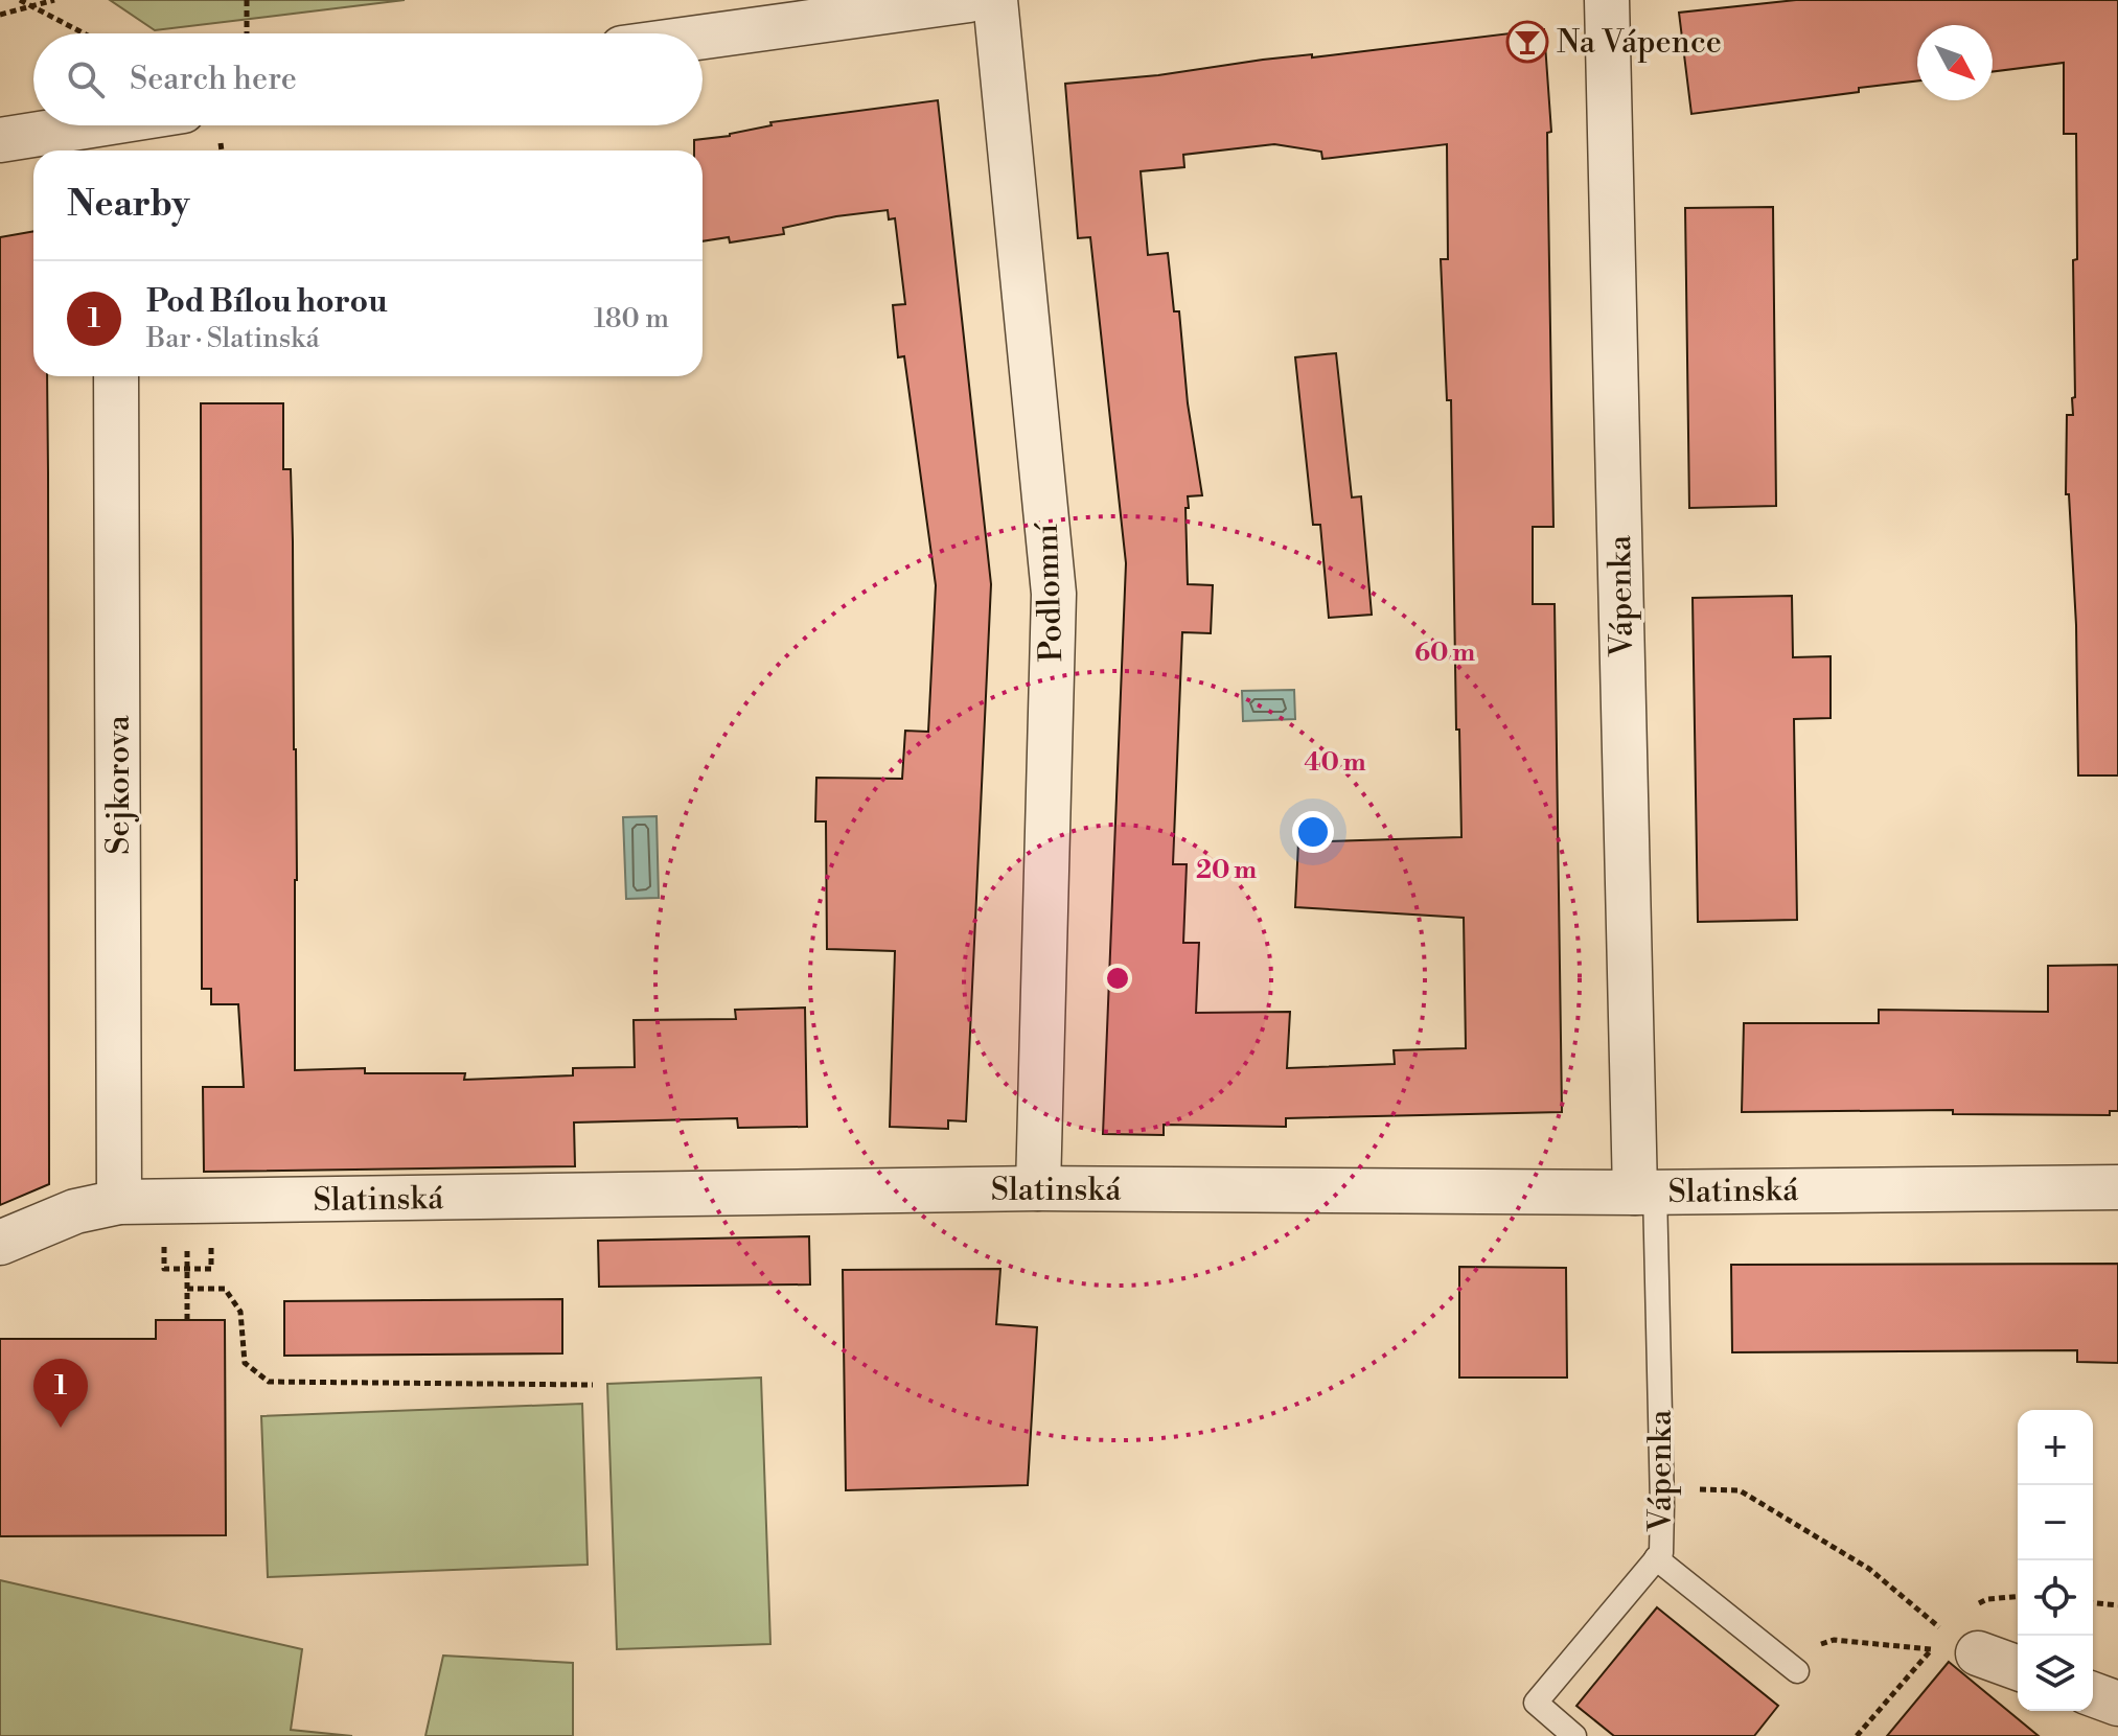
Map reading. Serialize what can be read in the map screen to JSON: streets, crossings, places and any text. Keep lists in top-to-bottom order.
{
  "streets": {
    "street": [
      "Podlomní",
      "Vápenka",
      "Sejkorova",
      "Slatinská"
    ]
  },
  "crossings": [
    ["Podlomní", "Slatinská"],
    ["Vápenka", "Slatinská"],
    ["Sejkorova", "Slatinská"]
  ],
  "places": {
    "bar": ["Na Vápence"]
  },
  "north": "bottom right",
  "page": {
    "search": "Search here",
    "heading": "Nearby",
    "list": [
      {
        "mark": "1",
        "name": "Pod Bílou horou",
        "note": "Bar · Slatinská",
        "value": "180 m"
      }
    ],
    "pins": "1",
    "map_buttons": ["+", "−"]
  },
  "rings": ["60 m", "40 m", "20 m"]
}
